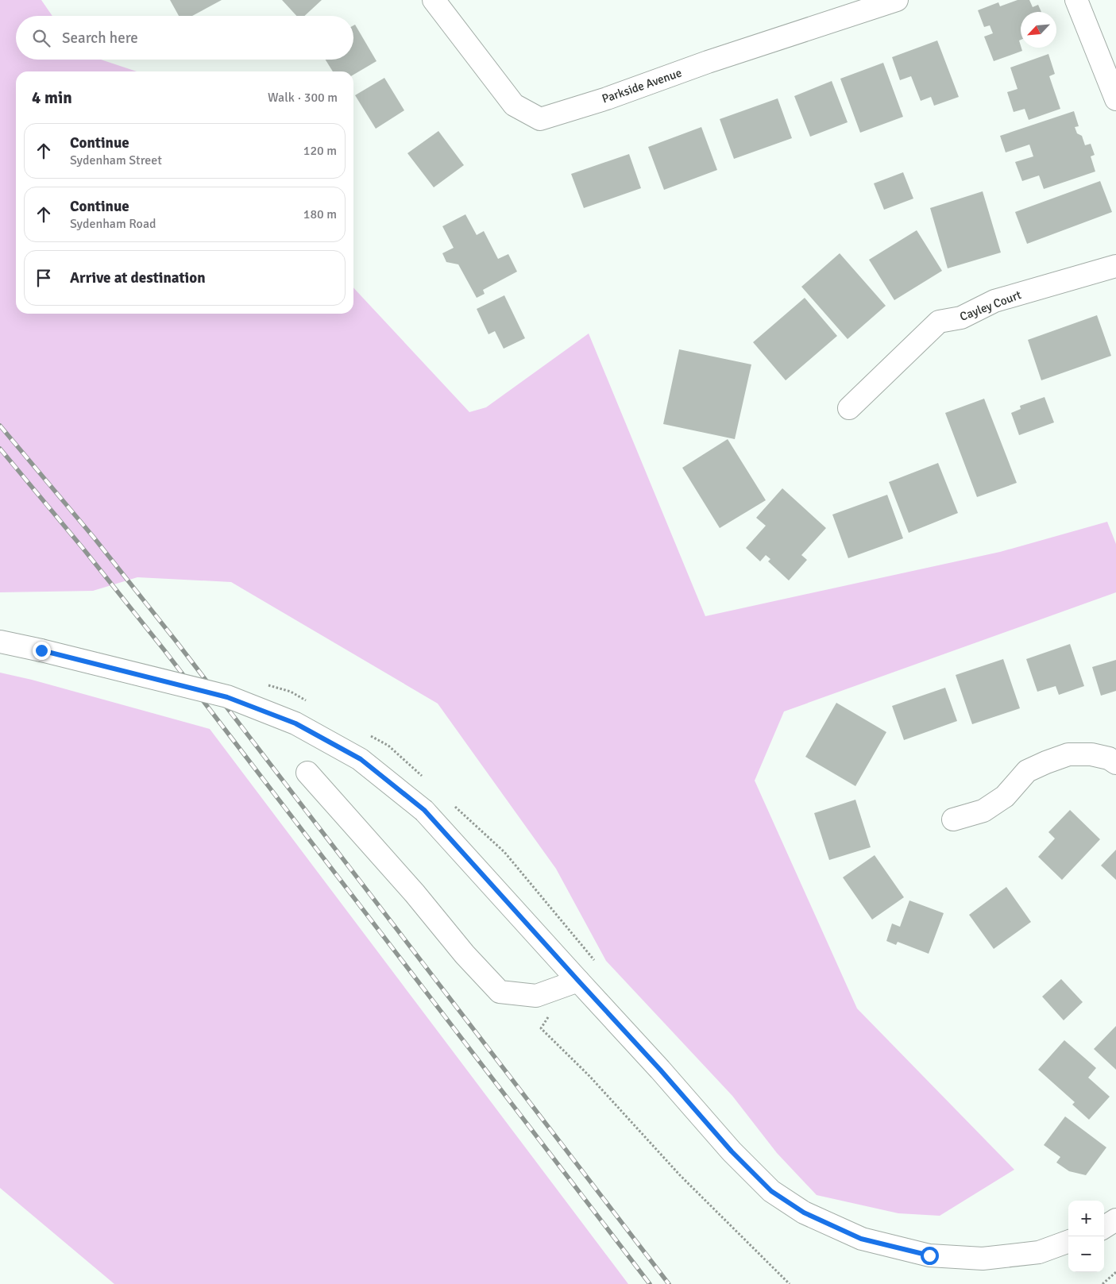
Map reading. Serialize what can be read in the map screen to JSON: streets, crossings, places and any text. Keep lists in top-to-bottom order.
{
  "streets": {
    "main road": ["Parkside Avenue", "Cayley Court"]
  },
  "north": "bottom left",
  "page": {
    "search": "Search here",
    "heading": ["4 min", "Walk · 300 m"],
    "list": [
      ["Continue", "Sydenham Street", "120 m"],
      ["Continue", "Sydenham Road", "180 m"],
      "Arrive at destination"
    ],
    "map_buttons": ["+", "−"]
  }
}
